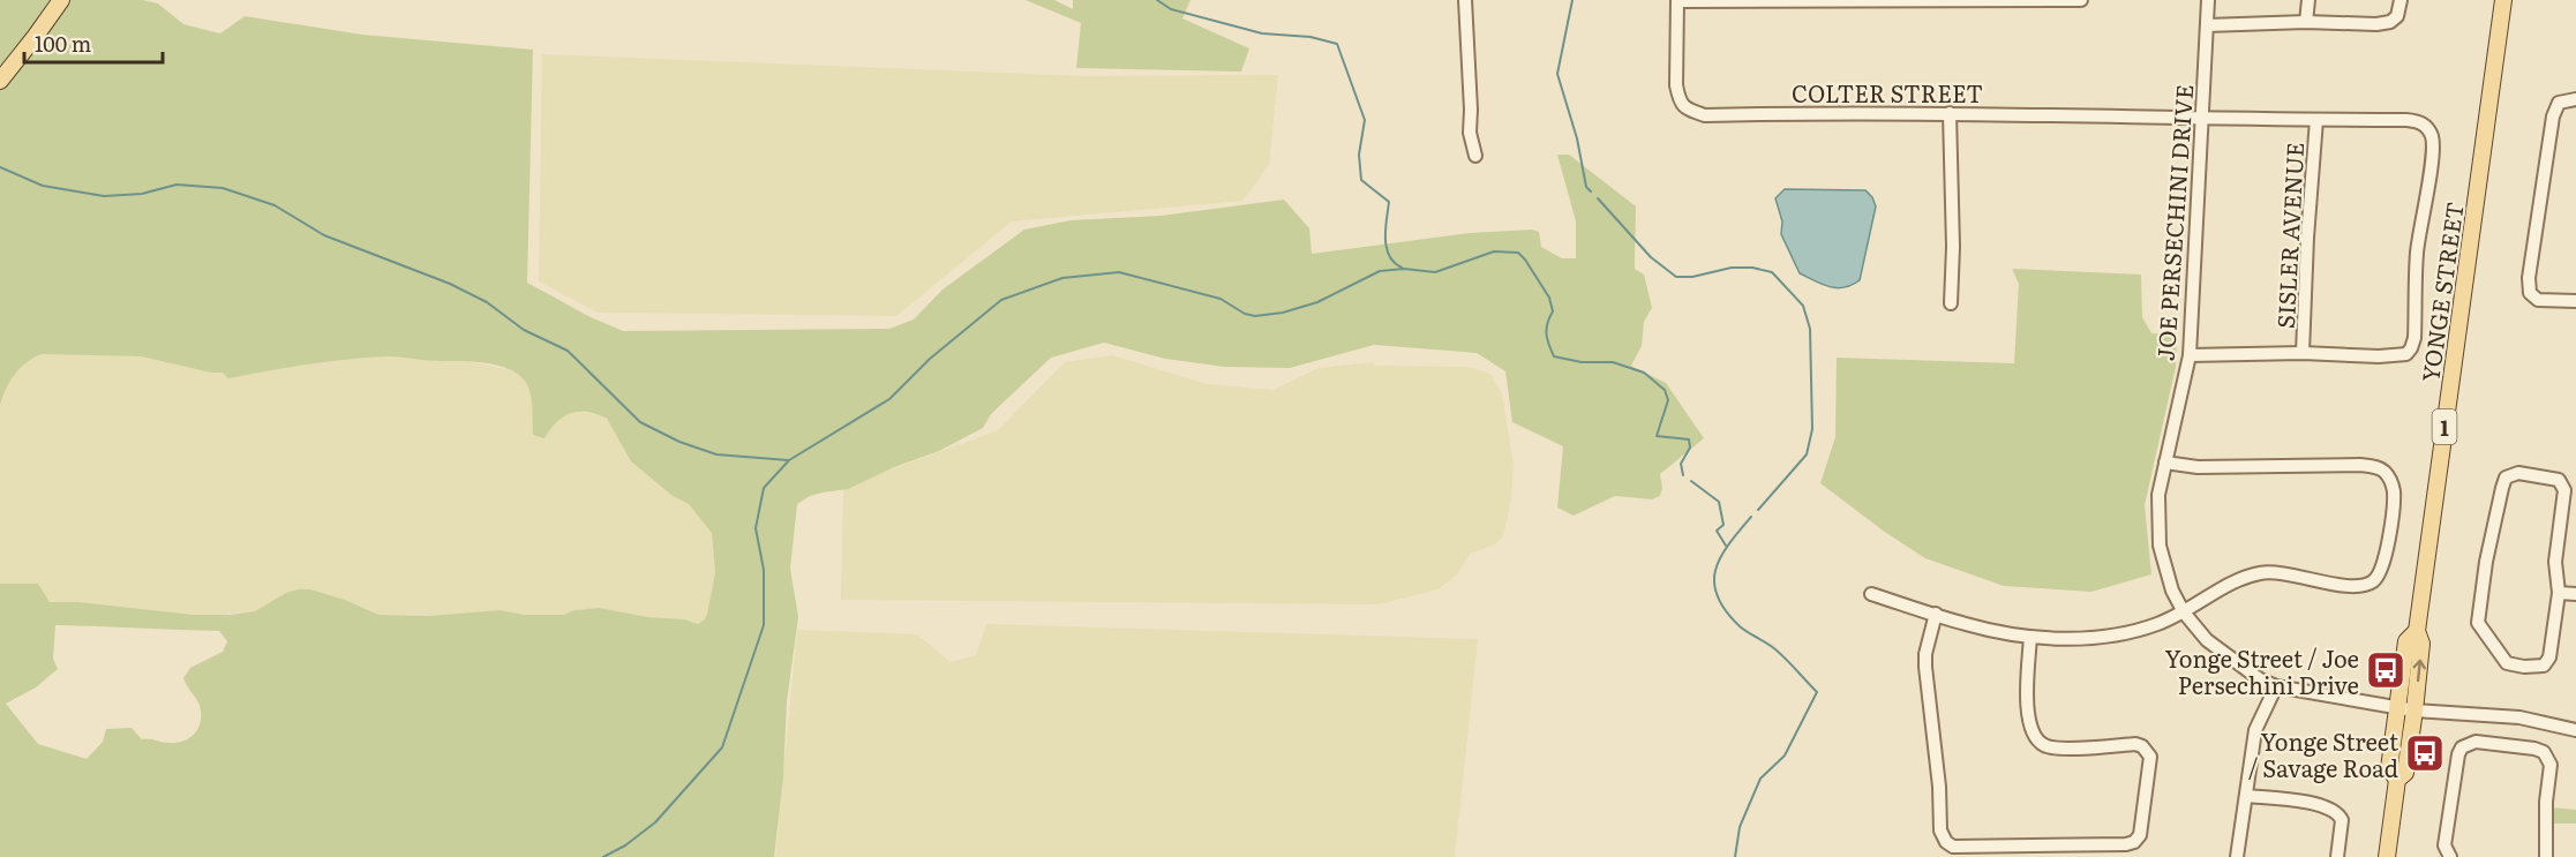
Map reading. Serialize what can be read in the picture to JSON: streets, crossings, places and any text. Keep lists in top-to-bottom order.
{
  "streets": {
    "main road": ["YONGE STREET", "1"],
    "street": ["COLTER STREET", "JOE PERSECHINI DRIVE", "SISLER AVENUE"]
  },
  "crossings": [
    ["COLTER STREET", "JOE PERSECHINI DRIVE"],
    ["COLTER STREET", "SISLER AVENUE"],
    ["JOE PERSECHINI DRIVE", "YONGE STREET"]
  ],
  "places": {
    "bus stop": ["Yonge Street / Joe Persechini Drive", "Yonge Street / Savage Road"]
  },
  "scale_bar": "100 m"
}
